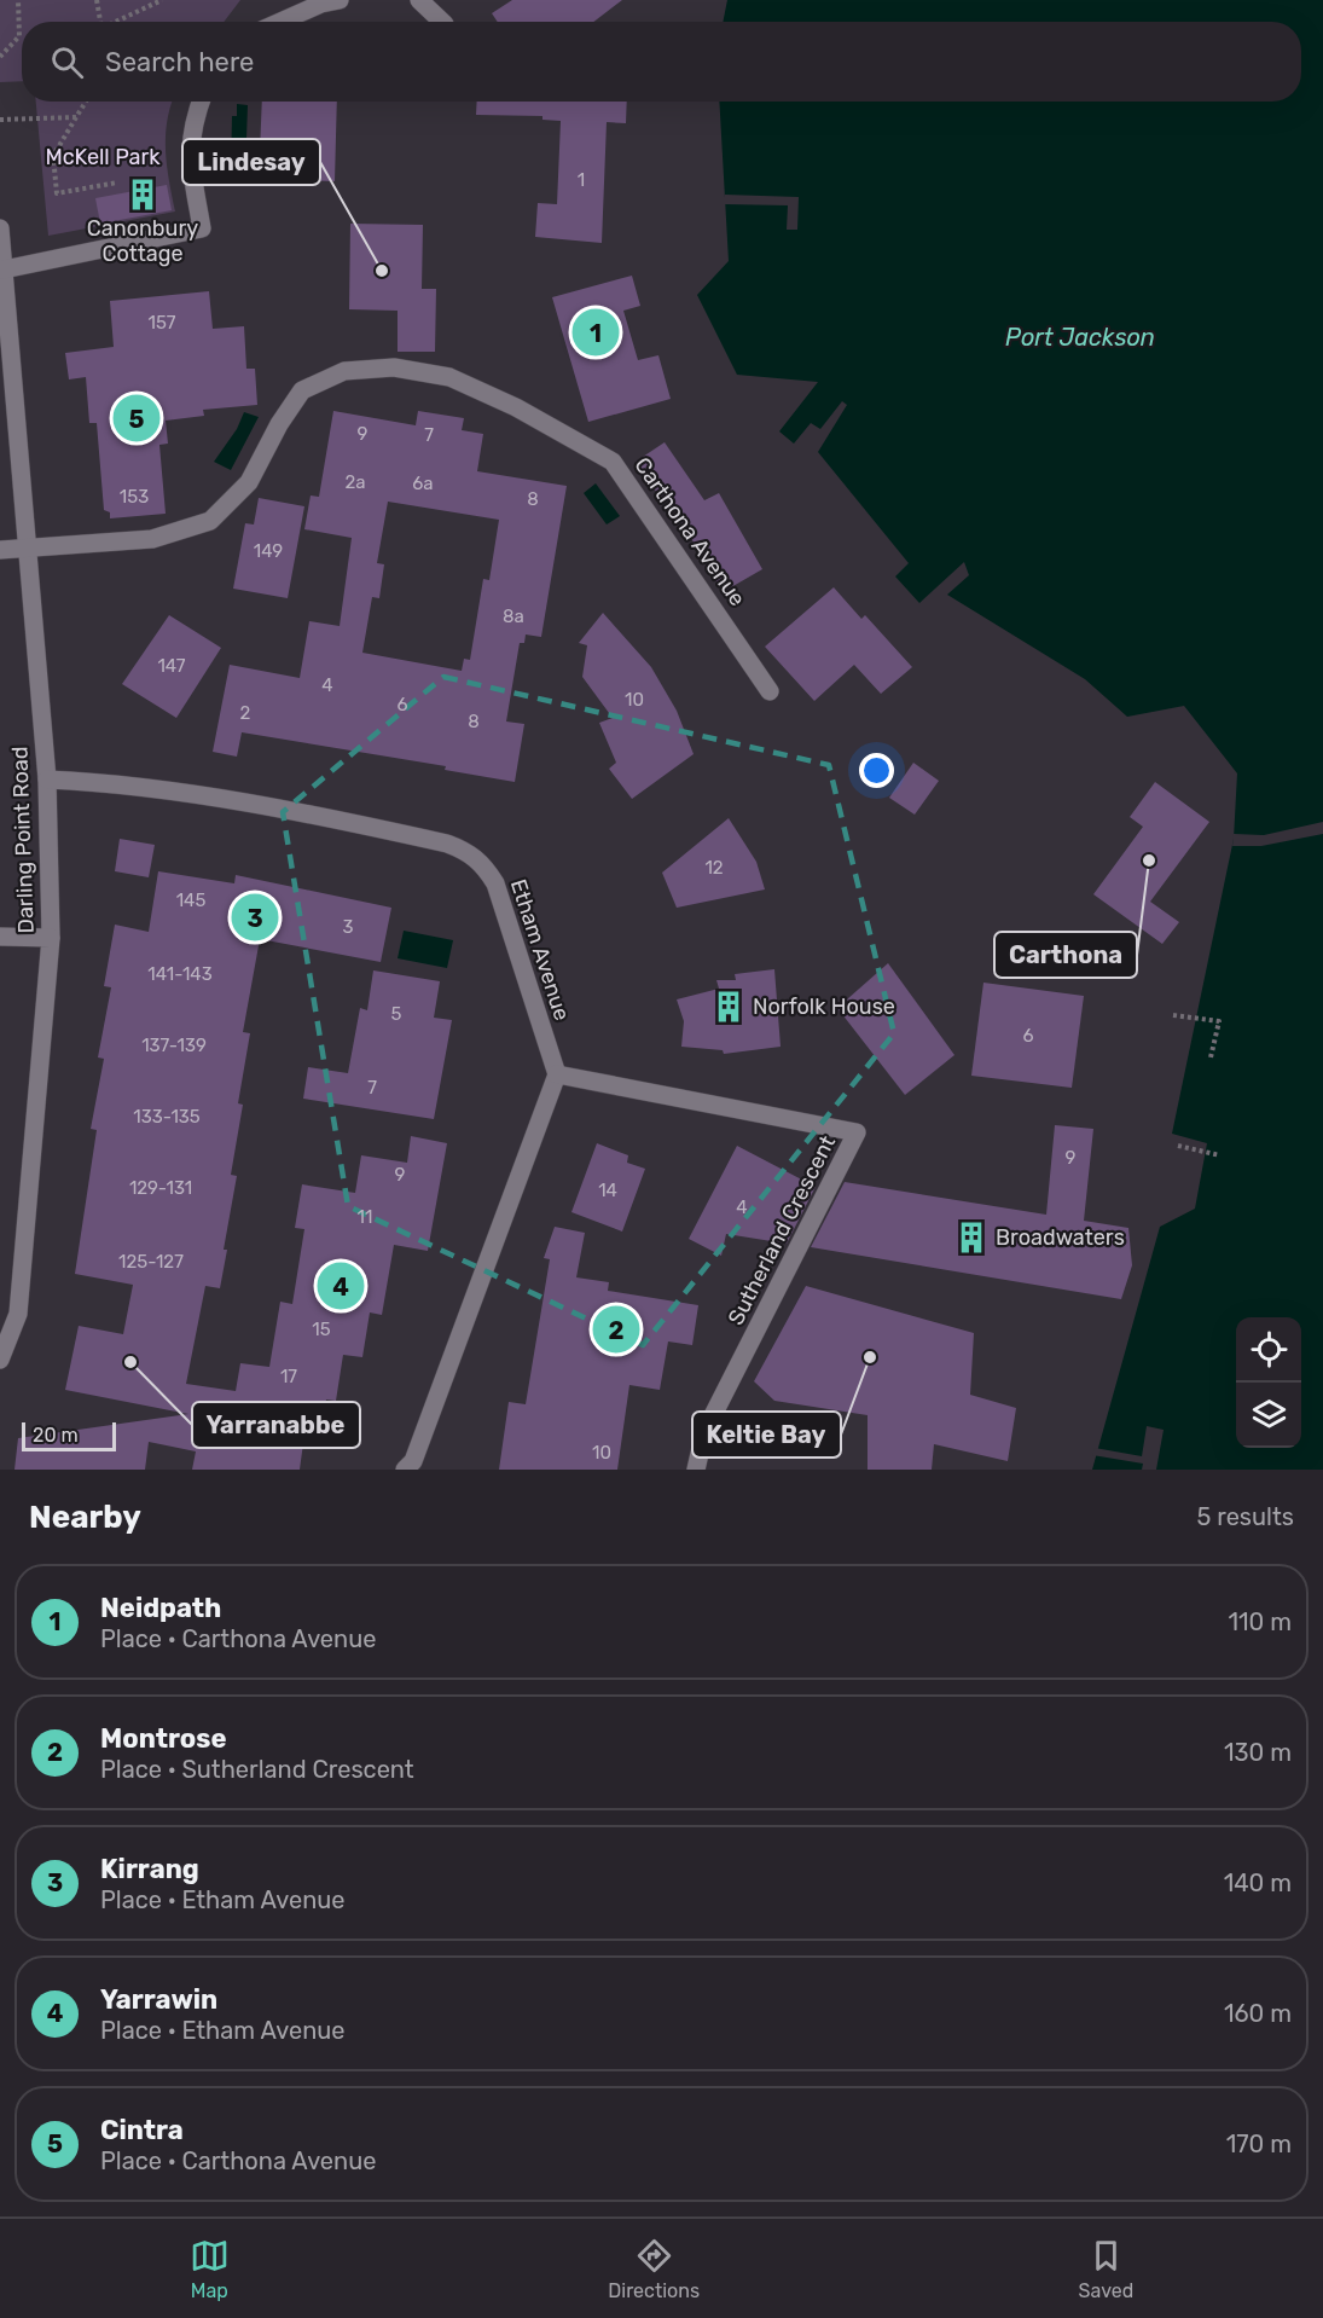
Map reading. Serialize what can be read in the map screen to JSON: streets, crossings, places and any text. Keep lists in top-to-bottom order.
{
  "streets": {
    "street": [
      "Carthona Avenue",
      "Darling Point Road",
      "Etham Avenue",
      "Sutherland Crescent"
    ]
  },
  "crossings": [
    ["Carthona Avenue", "Darling Point Road"],
    ["Darling Point Road", "Etham Avenue"],
    ["Etham Avenue", "Sutherland Crescent"]
  ],
  "water": ["Port Jackson"],
  "parks": ["McKell Park"],
  "places": {
    "building": ["Canonbury Cottage", "Norfolk House", "Broadwaters"],
    "other": [
      "Lindesay",
      "Carthona",
      "Keltie Bay",
      "Yarranabbe"
    ]
  },
  "house_numbers": [
    "1",
    "157",
    "9",
    "7",
    "2a",
    "6a",
    "153",
    "8",
    "149",
    "8a",
    "147",
    "4",
    "10",
    "6",
    "2",
    "8",
    "12",
    "145",
    "3",
    "141-143",
    "5",
    "6",
    "137-139",
    "7",
    "133-135",
    "9",
    "9",
    "129-131",
    "14",
    "4",
    "11",
    "125-127",
    "15",
    "17",
    "10"
  ],
  "scale_bar": "20 m",
  "page": {
    "search": "Search here",
    "pins": [
      "1",
      "5",
      "3",
      "4",
      "2"
    ],
    "scale": "20 m",
    "heading": ["Nearby", "5 results"],
    "list": [
      {
        "mark": "1",
        "name": "Neidpath",
        "note": "Place · Carthona Avenue",
        "value": "110 m"
      },
      {
        "mark": "2",
        "name": "Montrose",
        "note": "Place · Sutherland Crescent",
        "value": "130 m"
      },
      {
        "mark": "3",
        "name": "Kirrang",
        "note": "Place · Etham Avenue",
        "value": "140 m"
      },
      {
        "mark": "4",
        "name": "Yarrawin",
        "note": "Place · Etham Avenue",
        "value": "160 m"
      },
      {
        "mark": "5",
        "name": "Cintra",
        "note": "Place · Carthona Avenue",
        "value": "170 m"
      }
    ],
    "nav": ["Map", "Directions", "Saved"]
  }
}
